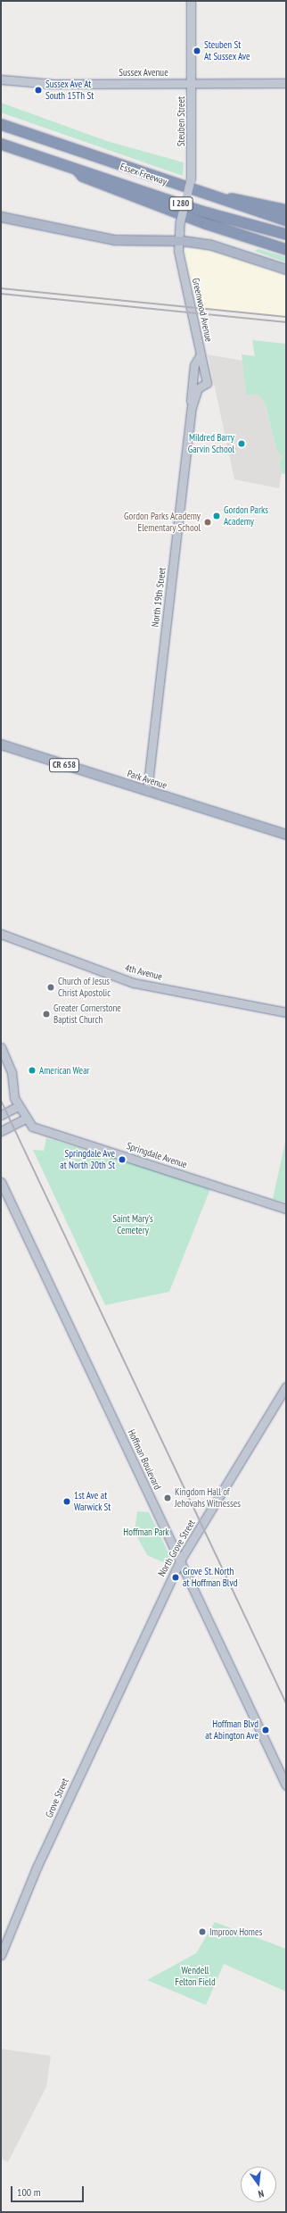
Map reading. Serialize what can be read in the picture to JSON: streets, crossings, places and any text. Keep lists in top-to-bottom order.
{
  "streets": {
    "highway": ["Essex Freeway", "I 280"],
    "main road": ["CR 658", "Park Avenue"],
    "street": [
      "Sussex Avenue",
      "Steuben Street",
      "Greenwood Avenue",
      "North 19th Street",
      "4th Avenue",
      "Springdale Avenue",
      "Hoffman Boulevard",
      "North Grove Street",
      "Grove Street"
    ]
  },
  "crossings": [
    ["Sussex Avenue", "Steuben Street"],
    ["Steuben Street", "Greenwood Avenue"],
    ["Greenwood Avenue", "North 19th Street"],
    ["North 19th Street", "Park Avenue"],
    ["Hoffman Boulevard", "North Grove Street"],
    ["North Grove Street", "Grove Street"]
  ],
  "parks": ["Saint Mary's Cemetery", "Hoffman Park", "Wendell Felton Field"],
  "places": [
    "Steuben St At Sussex Ave",
    "Sussex Ave At South 15Th St",
    "Mildred Barry Garvin School",
    "Gordon Parks Academy",
    "Gordon Parks Academy Elementary School",
    "Church of Jesus Christ Apostolic",
    "Greater Cornerstone Baptist Church",
    "American Wear",
    "Springdale Ave at North 20th St",
    "Kingdom Hall of Jehovahs Witnesses",
    "1st Ave at Warwick St",
    "Grove St. North at Hoffman Blvd",
    "Hoffman Blvd at Abington Ave",
    "Improov Homes"
  ],
  "scale_bar": "100 m",
  "north": "bottom"
}
